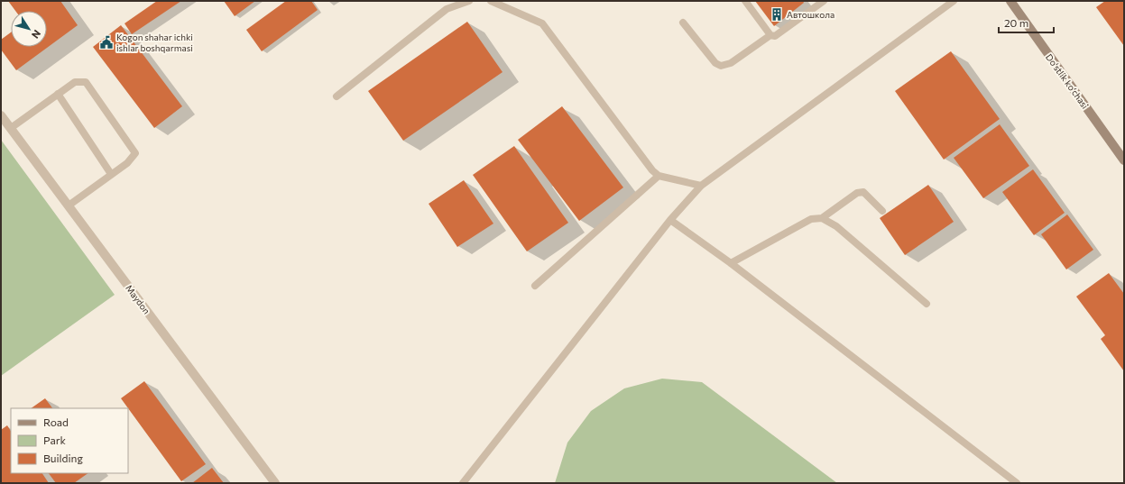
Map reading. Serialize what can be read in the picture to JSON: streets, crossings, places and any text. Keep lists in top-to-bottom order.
{
  "streets": {
    "street": ["Do‘stlik ko‘chasi", "Maydon"]
  },
  "places": {
    "building": ["Автошкола"],
    "public building": ["Kogon shahar ichki ishlar boshqarmasi"]
  },
  "legend": ["Road", "Park", "Building"],
  "scale_bar": "20 m",
  "north": "bottom right"
}
